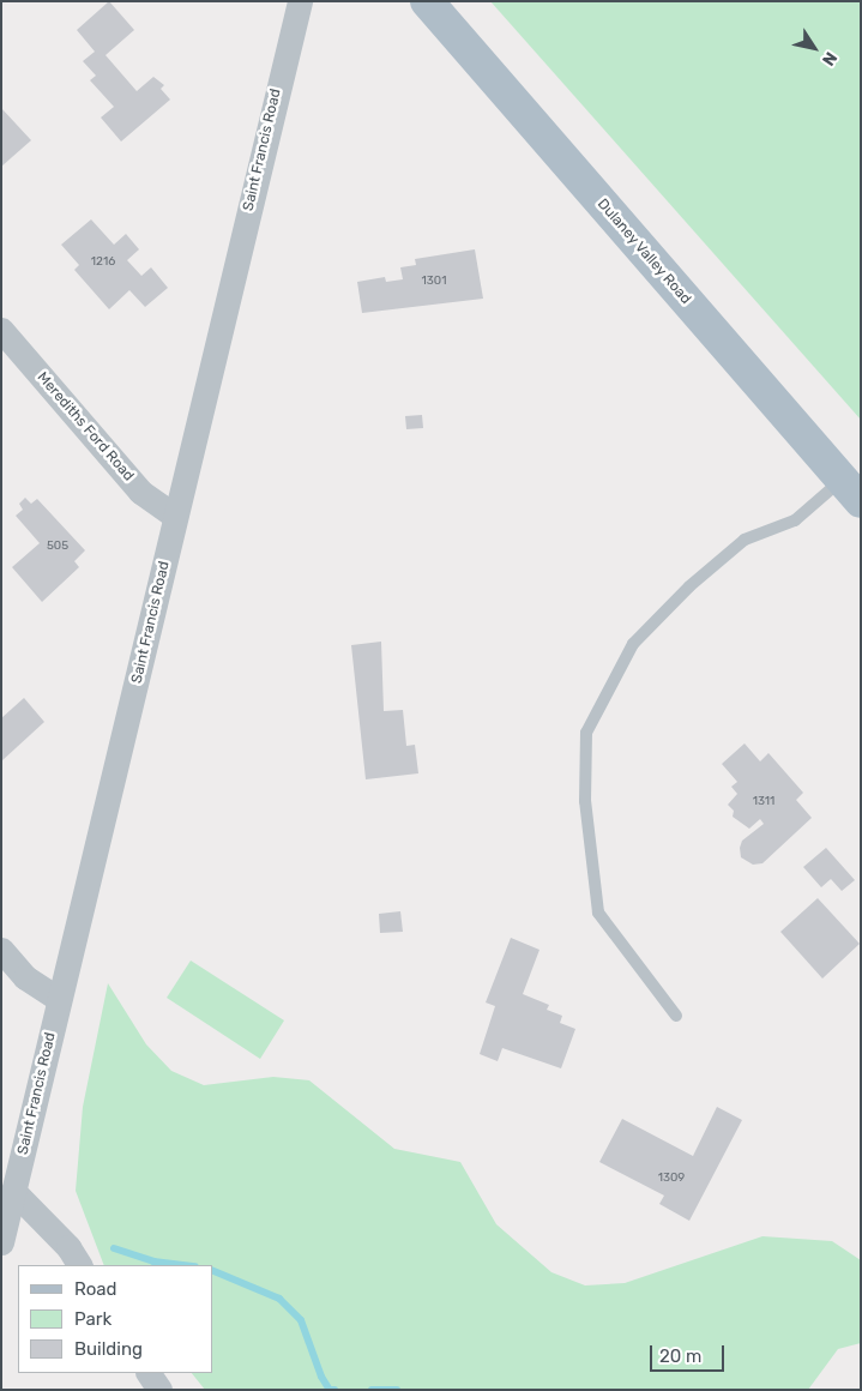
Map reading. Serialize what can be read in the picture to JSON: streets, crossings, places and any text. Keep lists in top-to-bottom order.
{
  "streets": {
    "main road": ["Dulaney Valley Road"],
    "street": ["Saint Francis Road", "Merediths Ford Road"]
  },
  "crossings": [
    ["Saint Francis Road", "Merediths Ford Road"]
  ],
  "house_numbers": [
    "1216",
    "1301",
    "505",
    "1311",
    "1309"
  ],
  "legend": ["Road", "Park", "Building"],
  "scale_bar": "20 m",
  "north": "bottom right"
}
